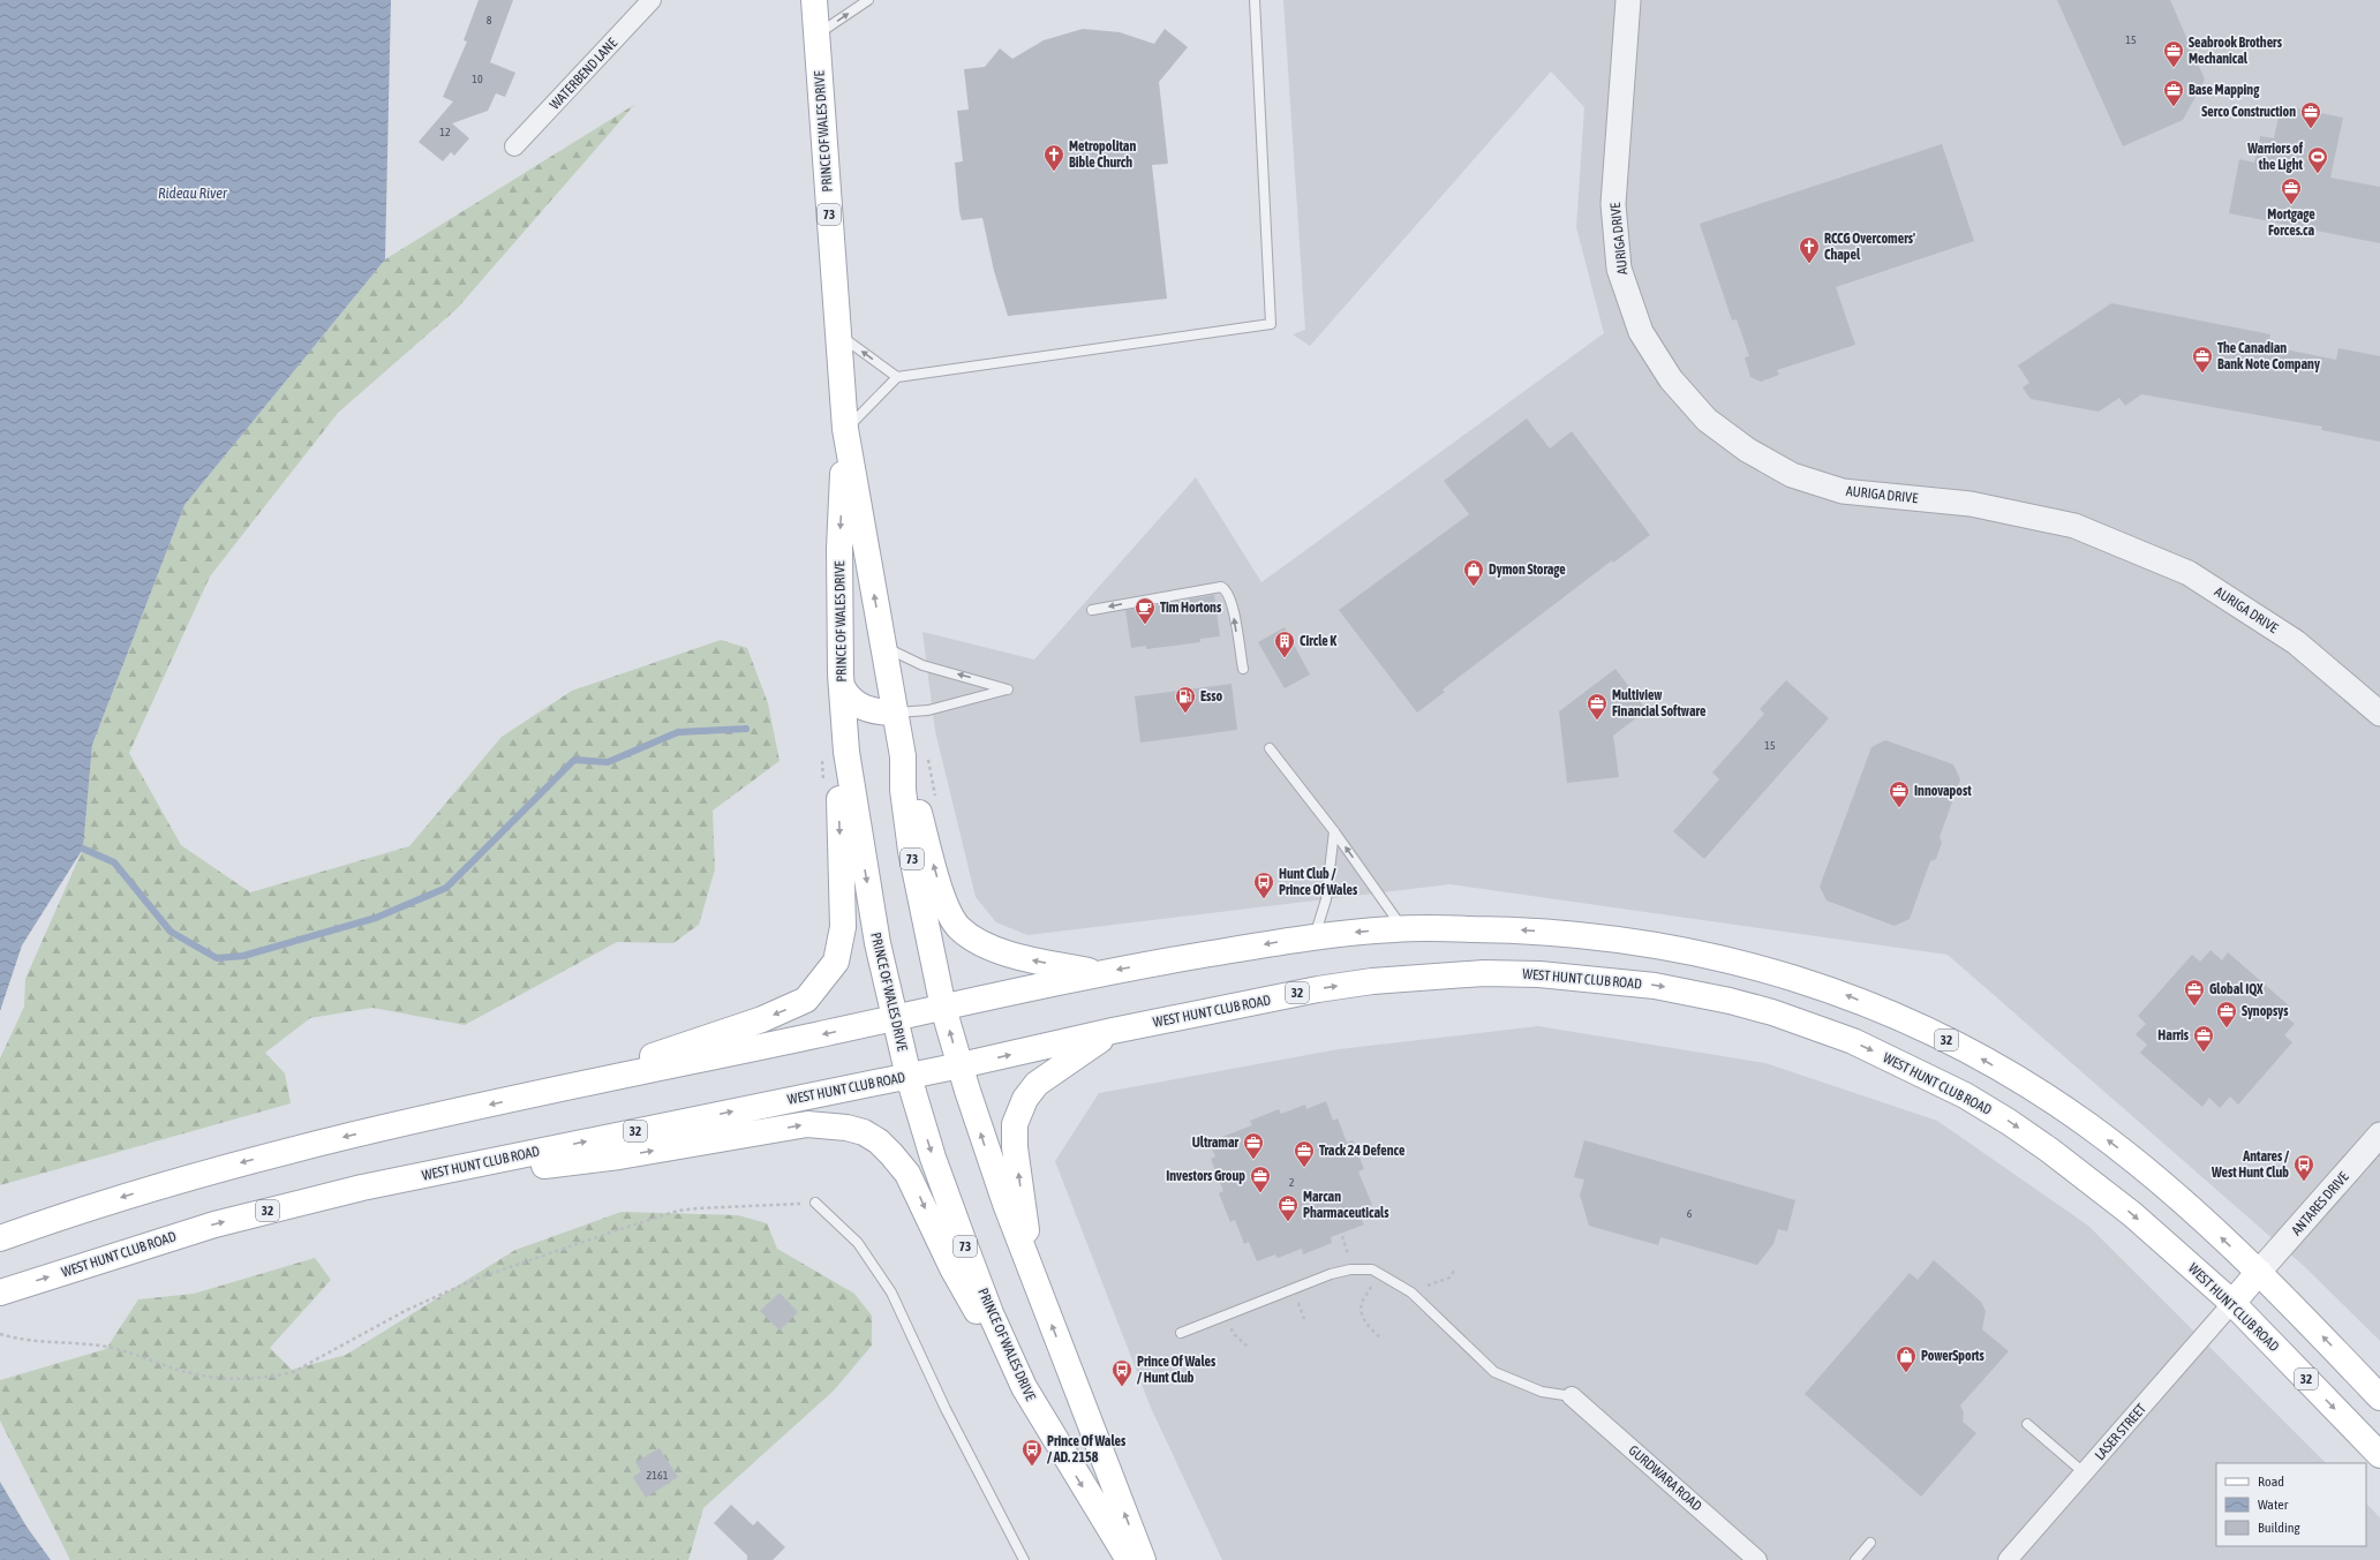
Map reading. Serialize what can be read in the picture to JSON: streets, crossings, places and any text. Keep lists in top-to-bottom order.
{
  "streets": {
    "main road": [
      "PRINCE OF WALES DRIVE",
      "73",
      "WEST HUNT CLUB ROAD",
      "32"
    ],
    "street": [
      "WATERBEND LANE",
      "AURIGA DRIVE",
      "ANTARES DRIVE",
      "LASER STREET",
      "GURDWARA ROAD"
    ]
  },
  "crossings": [
    ["PRINCE OF WALES DRIVE", "WEST HUNT CLUB ROAD"],
    ["PRINCE OF WALES DRIVE", "32"],
    ["WEST HUNT CLUB ROAD", "LASER STREET"],
    ["32", "ANTARES DRIVE"]
  ],
  "water": ["Rideau River"],
  "places": {
    "office": [
      "Seabrook Brothers Mechanical",
      "Base Mapping",
      "Serco Construction",
      "Mortgage Forces.ca",
      "The Canadian Bank Note Company",
      "Multiview Financial Software",
      "Innovapost",
      "Global IQX",
      "Synopsys",
      "Harris",
      "Ultramar",
      "Track 24 Defence",
      "Investors Group",
      "Marcan Pharmaceuticals"
    ],
    "church": ["Metropolitan Bible Church", "RCCG Overcomers' Chapel"],
    "sports": ["Warriors of the Light"],
    "shop": ["Dymon Storage", "PowerSports"],
    "cafe": ["Tim Hortons"],
    "building": ["Circle K"],
    "fuel station": ["Esso"],
    "bus stop": [
      "Hunt Club / Prince Of Wales",
      "Antares / West Hunt Club",
      "Prince Of Wales / Hunt Club",
      "Prince Of Wales / AD. 2158"
    ]
  },
  "house_numbers": [
    "8",
    "15",
    "10",
    "12",
    "15",
    "2",
    "6",
    "2161"
  ],
  "legend": ["Road", "Water", "Building"]
}
